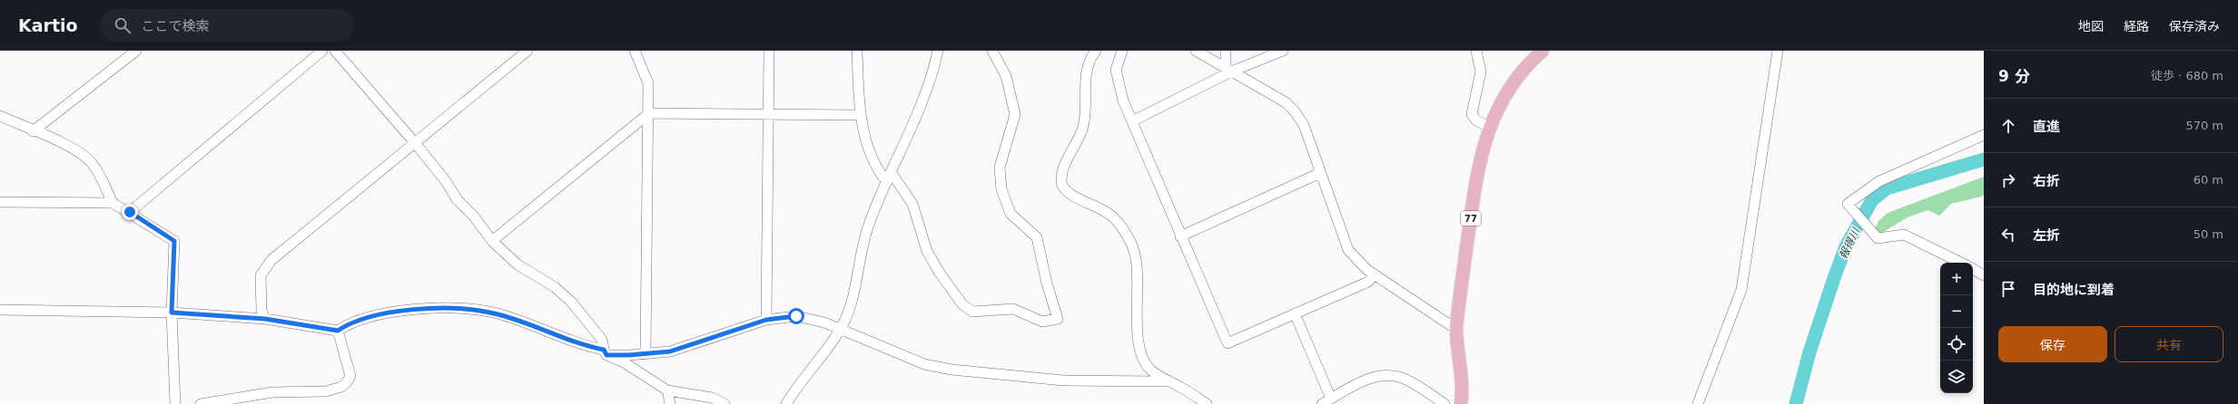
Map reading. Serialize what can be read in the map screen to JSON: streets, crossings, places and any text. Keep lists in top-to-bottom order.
{
  "streets": {
    "main road": ["77"]
  },
  "water": ["報得川"],
  "page": {
    "header": "Kartio",
    "search": "ここで検索",
    "nav": ["地図", "経路", "保存済み"],
    "heading": ["9 分", "徒歩 · 680 m"],
    "list": [
      ["直進", "570 m"],
      ["右折", "60 m"],
      ["左折", "50 m"],
      "目的地に到着"
    ],
    "map_buttons": ["+", "−"],
    "buttons": ["保存", "共有"]
  }
}
